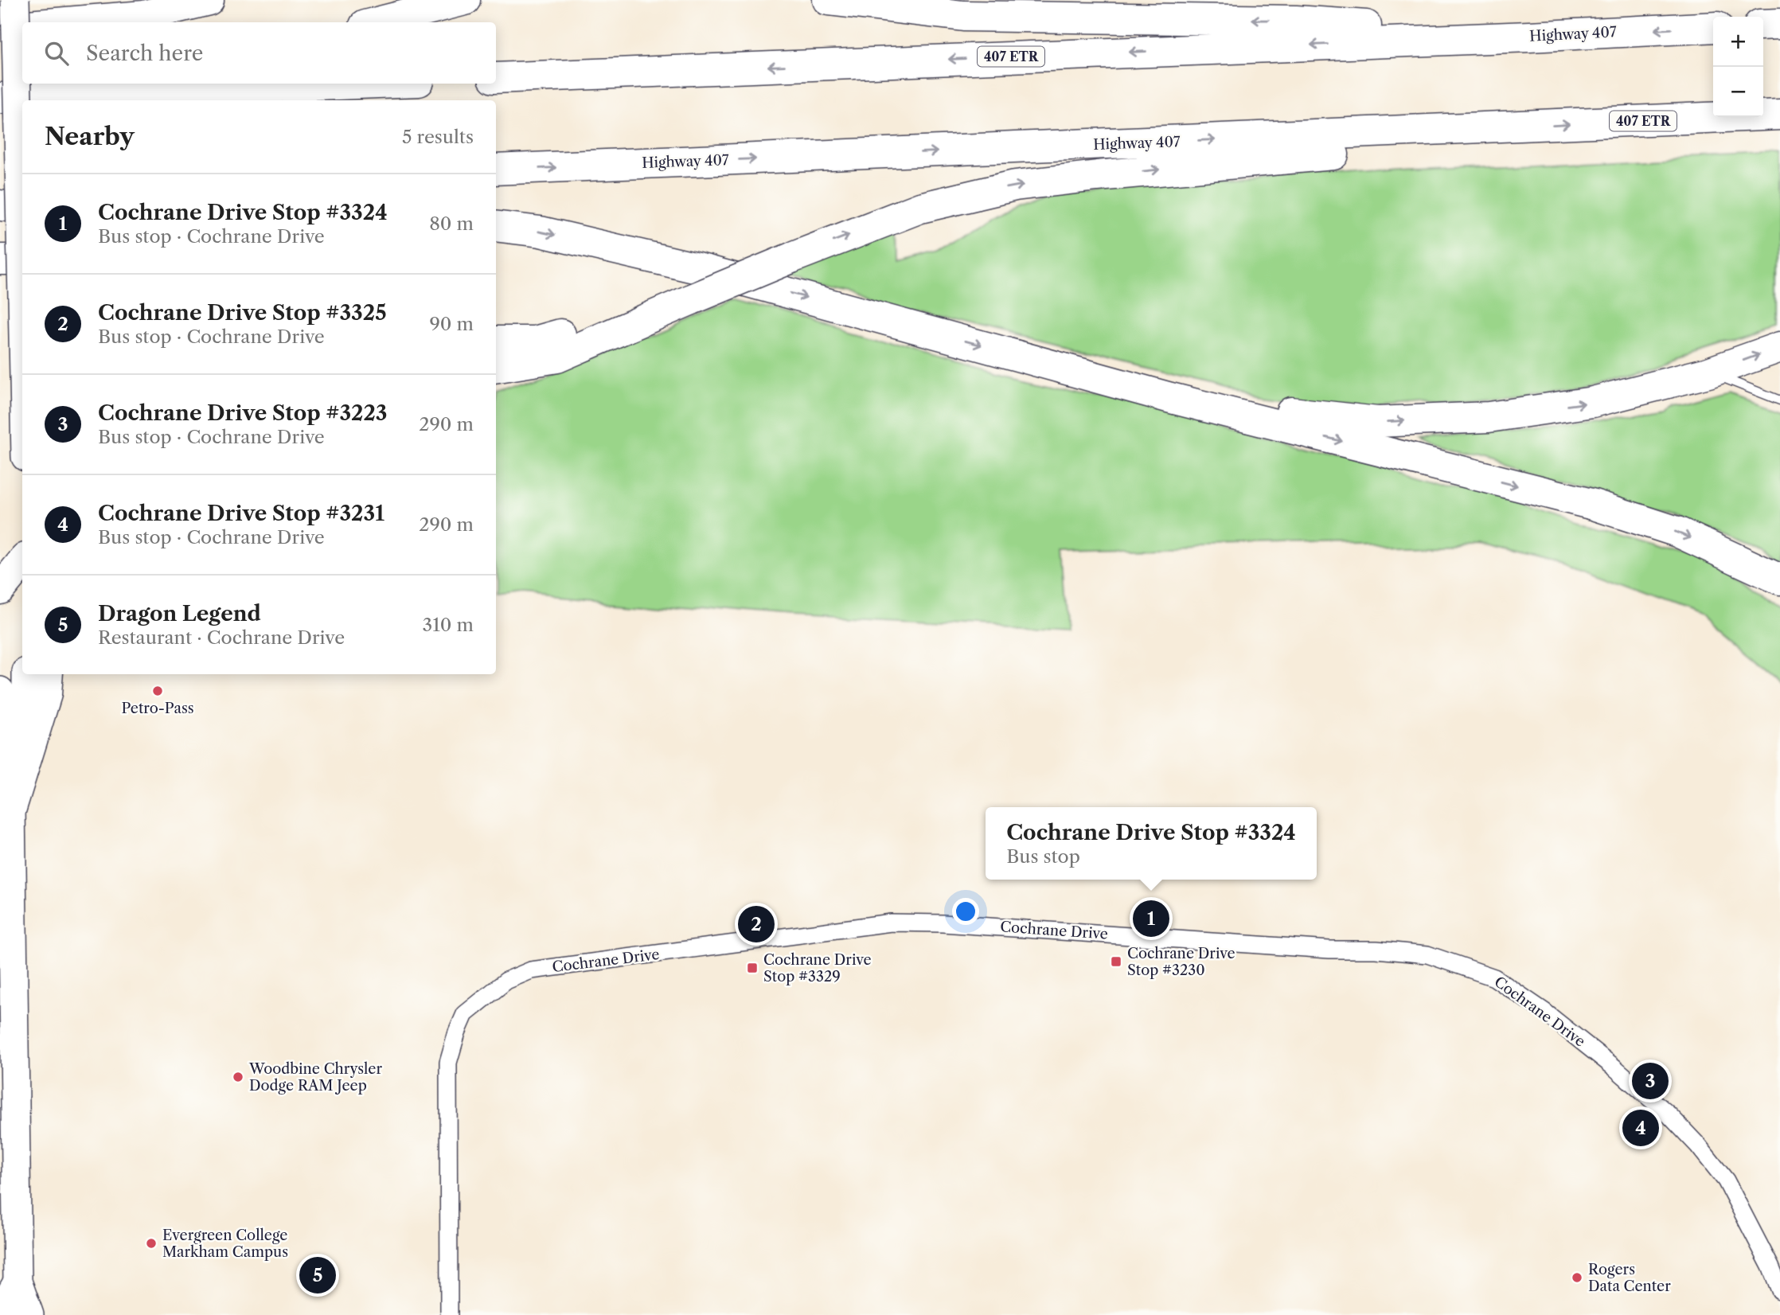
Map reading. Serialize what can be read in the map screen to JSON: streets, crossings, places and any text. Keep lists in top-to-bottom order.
{
  "streets": {
    "highway": ["Highway 407", "407 ETR"],
    "street": ["Cochrane Drive"]
  },
  "places": {
    "other": [
      "Petro-Pass",
      "Woodbine Chrysler Dodge RAM Jeep",
      "Evergreen College Markham Campus",
      "Rogers Data Center"
    ],
    "transit": ["Cochrane Drive Stop #3230", "Cochrane Drive Stop #3329"]
  },
  "page": {
    "map_buttons": ["+", "−"],
    "search": "Search here",
    "heading": ["Nearby", "5 results"],
    "list": [
      {
        "mark": "1",
        "name": "Cochrane Drive Stop #3324",
        "note": "Bus stop · Cochrane Drive",
        "value": "80 m"
      },
      {
        "mark": "2",
        "name": "Cochrane Drive Stop #3325",
        "note": "Bus stop · Cochrane Drive",
        "value": "90 m"
      },
      {
        "mark": "3",
        "name": "Cochrane Drive Stop #3223",
        "note": "Bus stop · Cochrane Drive",
        "value": "290 m"
      },
      {
        "mark": "4",
        "name": "Cochrane Drive Stop #3231",
        "note": "Bus stop · Cochrane Drive",
        "value": "290 m"
      },
      {
        "mark": "5",
        "name": "Dragon Legend",
        "note": "Restaurant · Cochrane Drive",
        "value": "310 m"
      }
    ],
    "popup": ["Cochrane Drive Stop #3324", "Bus stop"],
    "pins": [
      "1",
      "2",
      "3",
      "4",
      "5"
    ]
  }
}
